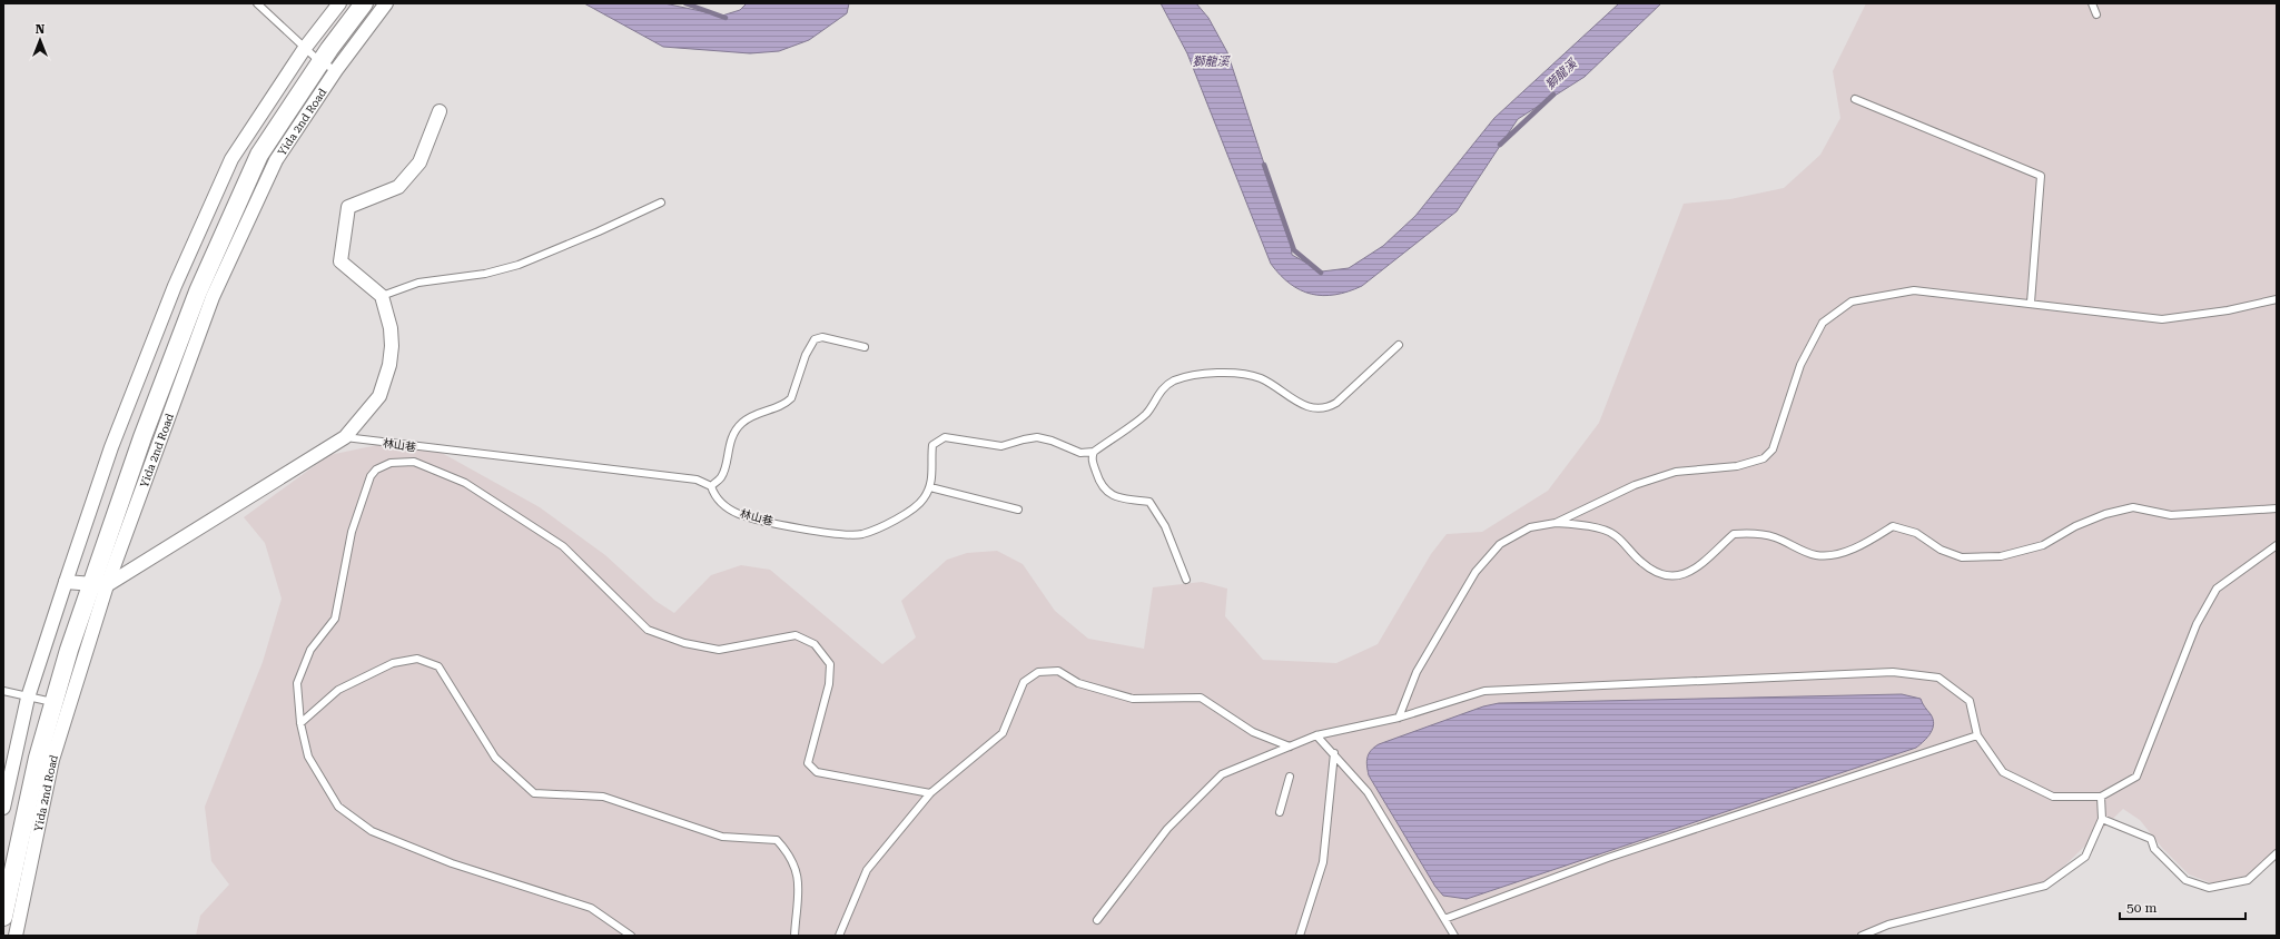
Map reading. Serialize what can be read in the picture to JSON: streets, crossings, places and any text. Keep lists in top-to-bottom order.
{
  "streets": {
    "street": ["Yida 2nd Road"],
    "lane": ["林山巷"]
  },
  "water": ["獅龍溪"],
  "scale_bar": "50 m",
  "north": "top"
}
